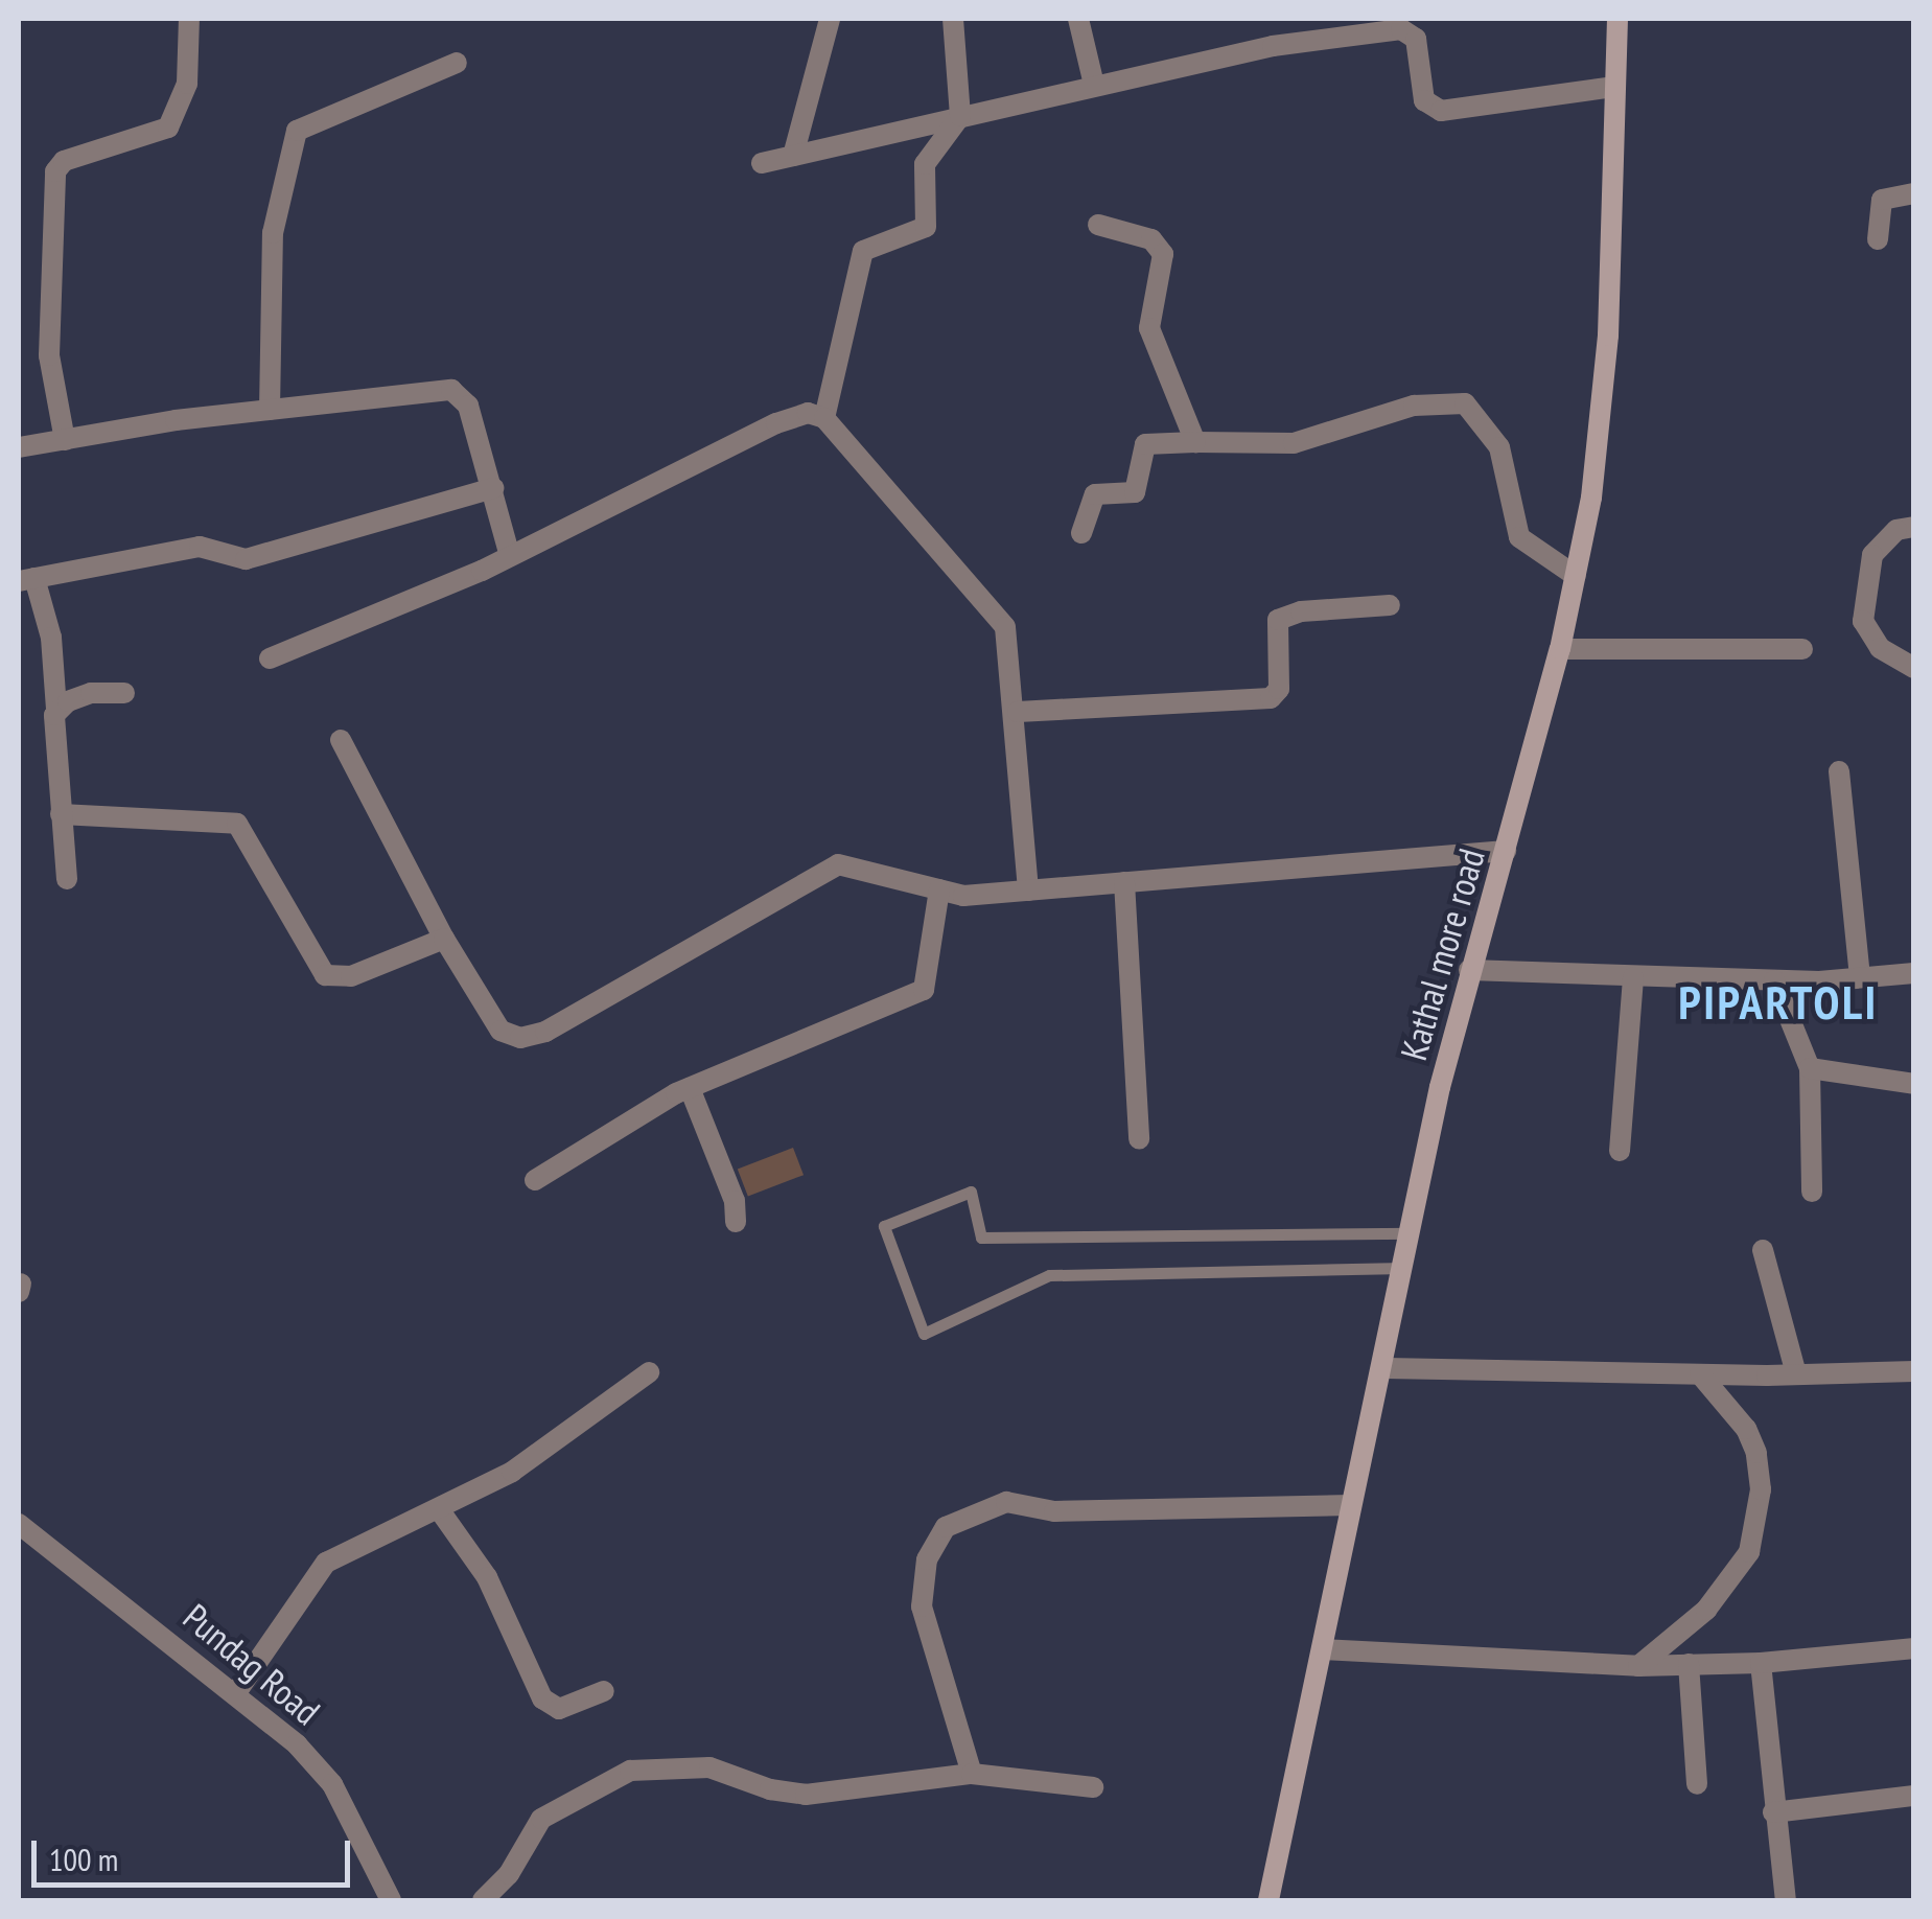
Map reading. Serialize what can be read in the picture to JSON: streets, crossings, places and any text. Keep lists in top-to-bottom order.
{
  "streets": {
    "main road": ["Kathal more road"],
    "street": ["Pundag Road"]
  },
  "districts": ["PIPARTOLI"],
  "scale_bar": "100 m"
}
